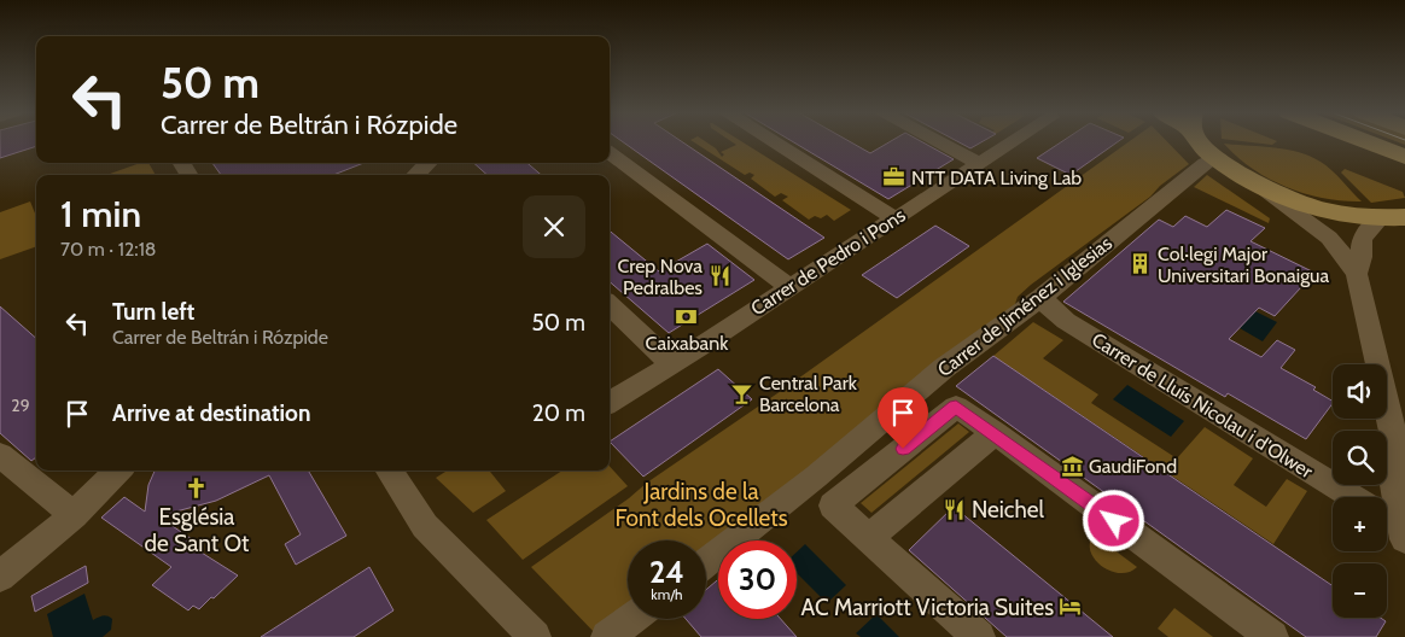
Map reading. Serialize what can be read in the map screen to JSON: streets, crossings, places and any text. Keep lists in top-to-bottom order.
{
  "streets": {
    "street": ["Carrer de Pedro i Pons", "Carrer de Jiménez i Iglesias", "Carrer de Lluís Nicolau i d'Olwer"]
  },
  "crossings": [
    ["Carrer de Jiménez i Iglesias", "Carrer de Lluís Nicolau i d'Olwer"]
  ],
  "parks": ["Jardins de la Font dels Ocellets"],
  "places": {
    "office": ["NTT DATA Living Lab"],
    "building": ["Col·legi Major Universitari Bonaigua"],
    "restaurant": ["Crep Nova Pedralbes", "Neichel"],
    "bank": ["Caixabank"],
    "bar": ["Central Park Barcelona"],
    "museum": ["GaudiFond"],
    "church": ["Església de Sant Ot"],
    "hotel": ["AC Marriott Victoria Suites"]
  },
  "house_numbers": ["29"],
  "page": {
    "turn": ["50 m", "Carrer de Beltrán i Rózpide"],
    "heading": ["1 min", "70 m · 12:18"],
    "list": [
      {
        "name": "Turn left",
        "note": "Carrer de Beltrán i Rózpide",
        "value": "50 m"
      },
      {
        "name": "Arrive at destination",
        "value": "20 m"
      }
    ],
    "map_buttons": ["+", "−"],
    "speed": "24 km/h",
    "limit": "30"
  }
}
